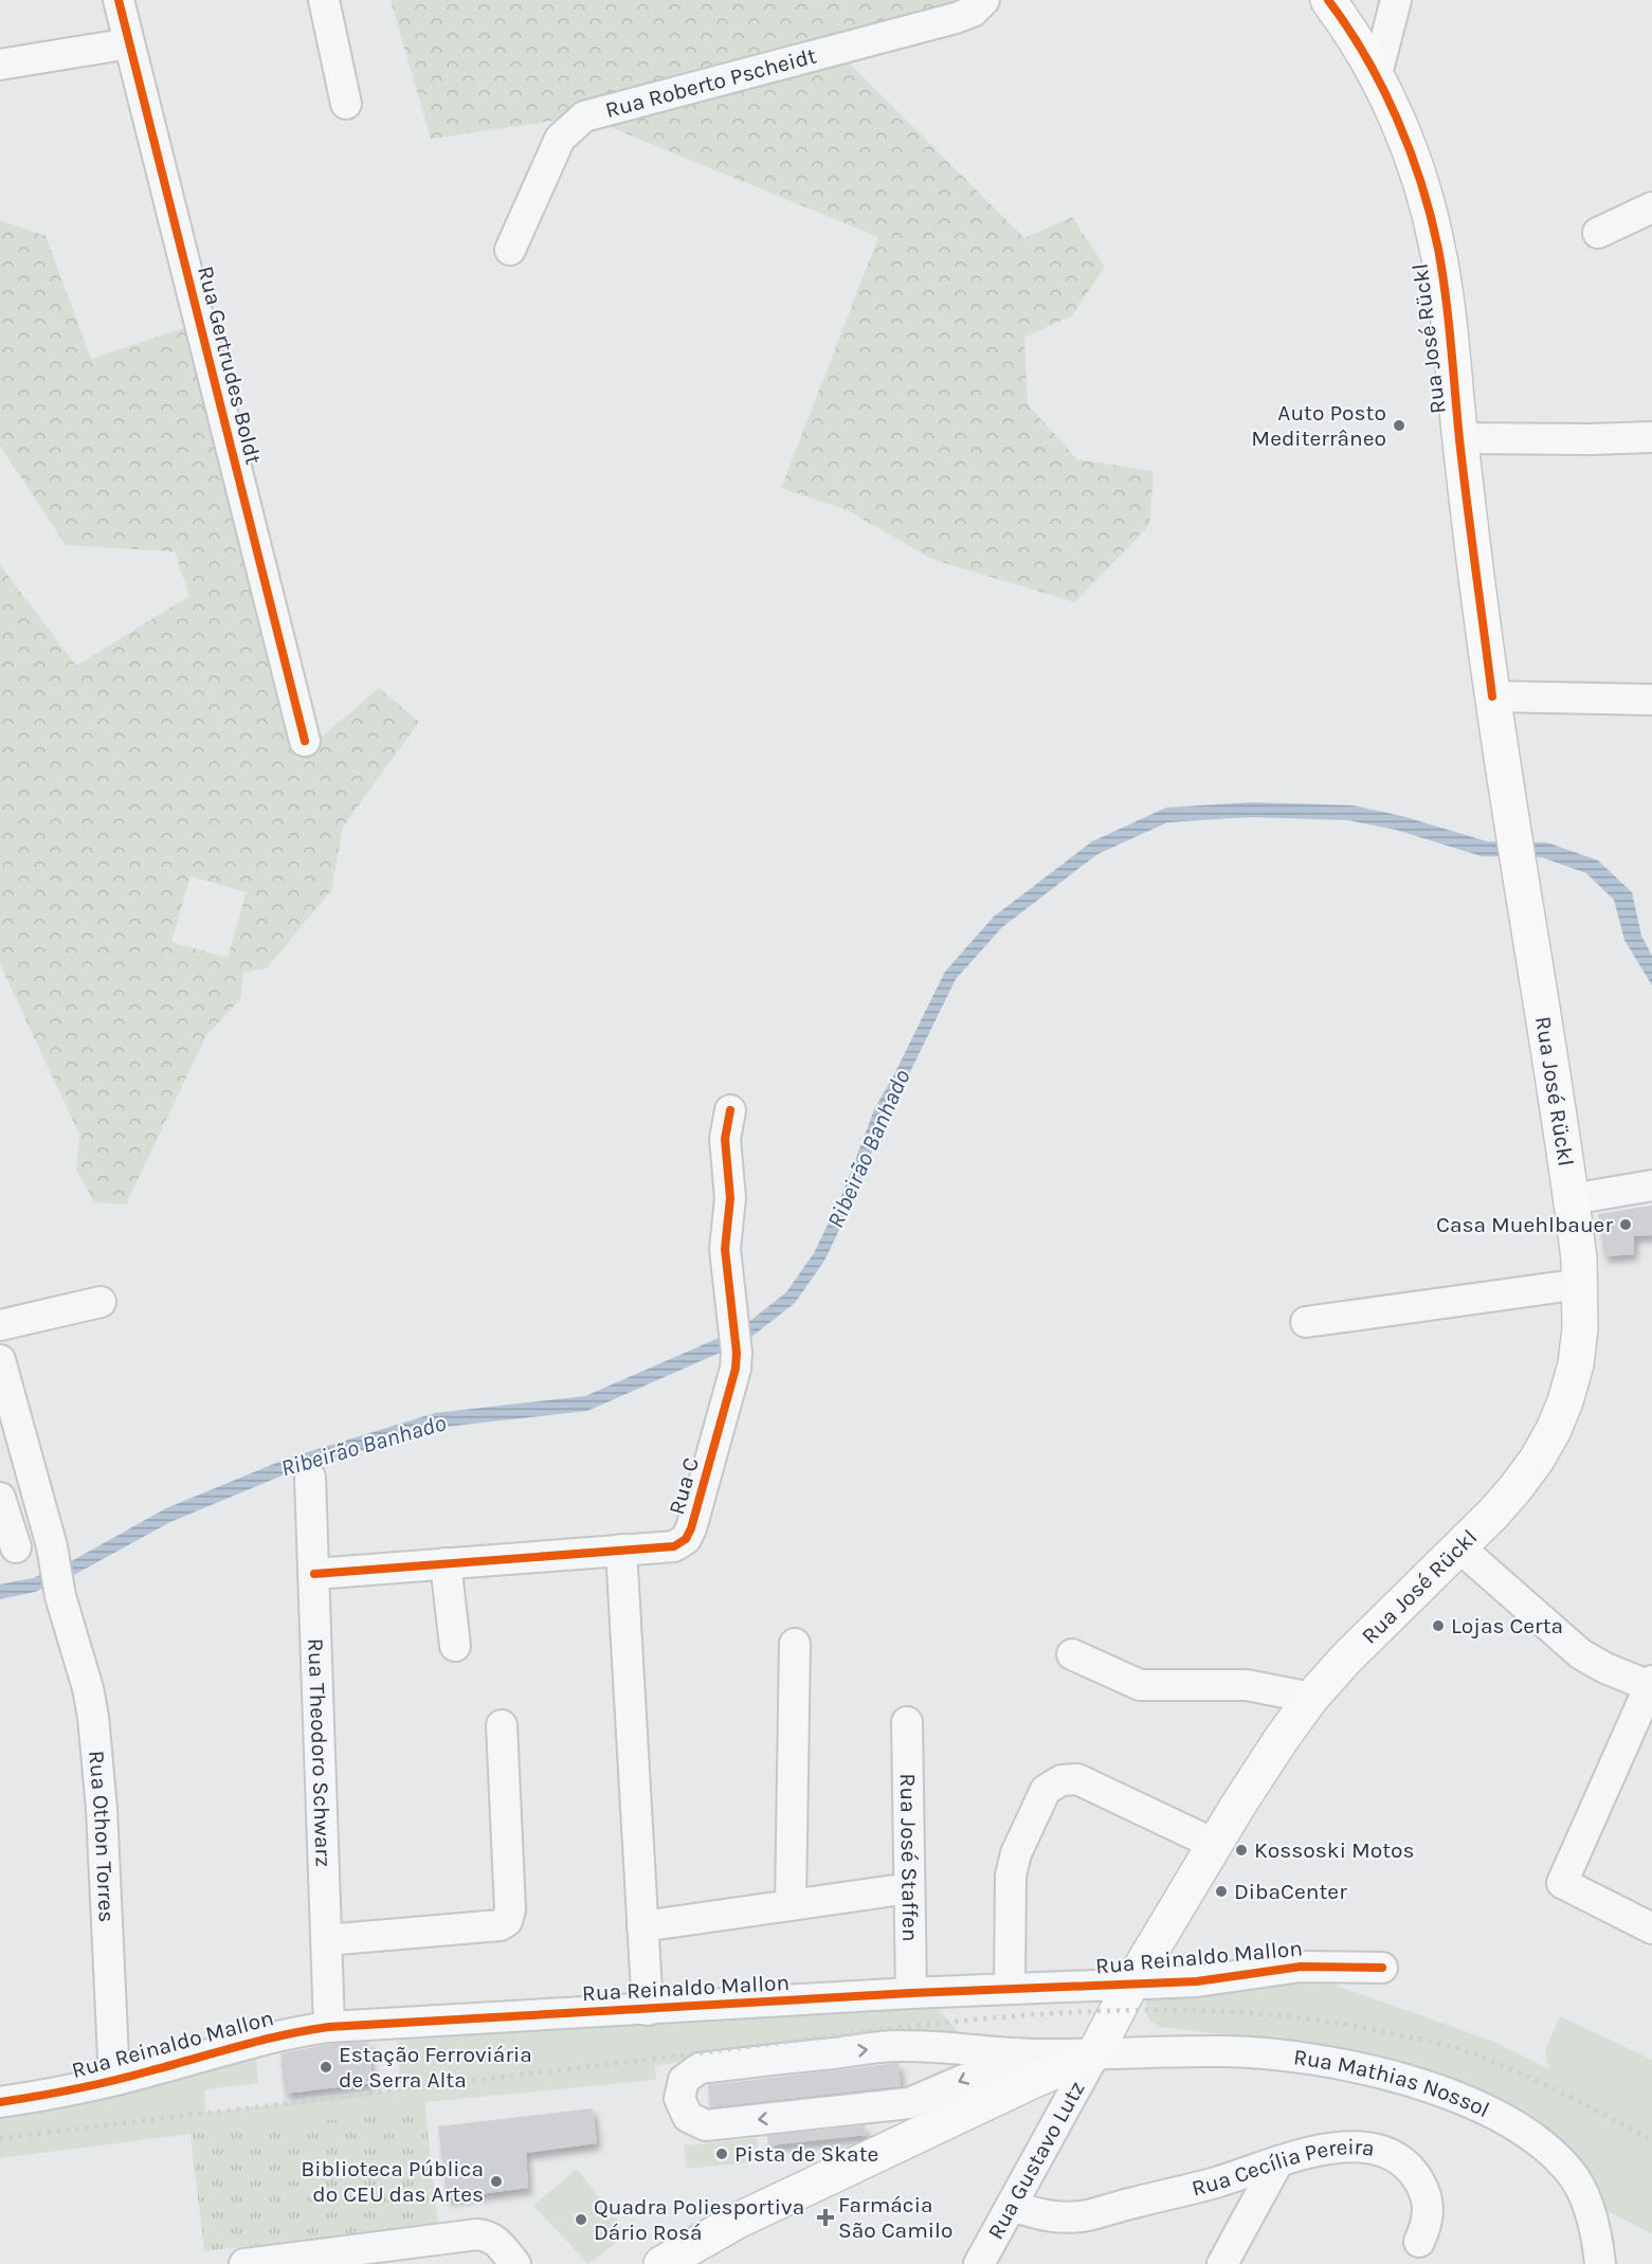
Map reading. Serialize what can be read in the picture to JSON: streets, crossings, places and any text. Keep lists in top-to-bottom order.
{
  "streets": {
    "main road": ["Rua José Rückl"],
    "street": [
      "Rua Roberto Pscheidt",
      "Rua Gertrudes Boldt",
      "Rua C",
      "Rua Theodoro Schwarz",
      "Rua Othon Torres",
      "Rua José Staffen",
      "Rua Reinaldo Mallon",
      "Rua Mathias Nossol",
      "Rua Gustavo Lutz",
      "Rua Cecília Pereira"
    ]
  },
  "crossings": [
    ["Rua José Rückl", "Rua Reinaldo Mallon"],
    ["Rua José Rückl", "Rua Mathias Nossol"],
    ["Rua José Rückl", "Rua Gustavo Lutz"],
    ["Rua C", "Rua Theodoro Schwarz"],
    ["Rua Theodoro Schwarz", "Rua Reinaldo Mallon"],
    ["Rua Othon Torres", "Rua Reinaldo Mallon"],
    ["Rua José Staffen", "Rua Reinaldo Mallon"],
    ["Rua Mathias Nossol", "Rua Gustavo Lutz"],
    ["Rua Gustavo Lutz", "Rua Cecília Pereira"]
  ],
  "water": ["Ribeirão Banhado"],
  "places": {
    "other": [
      "Auto Posto Mediterrâneo",
      "Casa Muehlbauer",
      "Lojas Certa",
      "Kossoski Motos",
      "DibaCenter",
      "Estação Ferroviária de Serra Alta",
      "Pista de Skate",
      "Biblioteca Pública do CEU das Artes",
      "Quadra Poliesportiva Dário Rosá"
    ],
    "health": ["Farmácia São Camilo"]
  }
}
